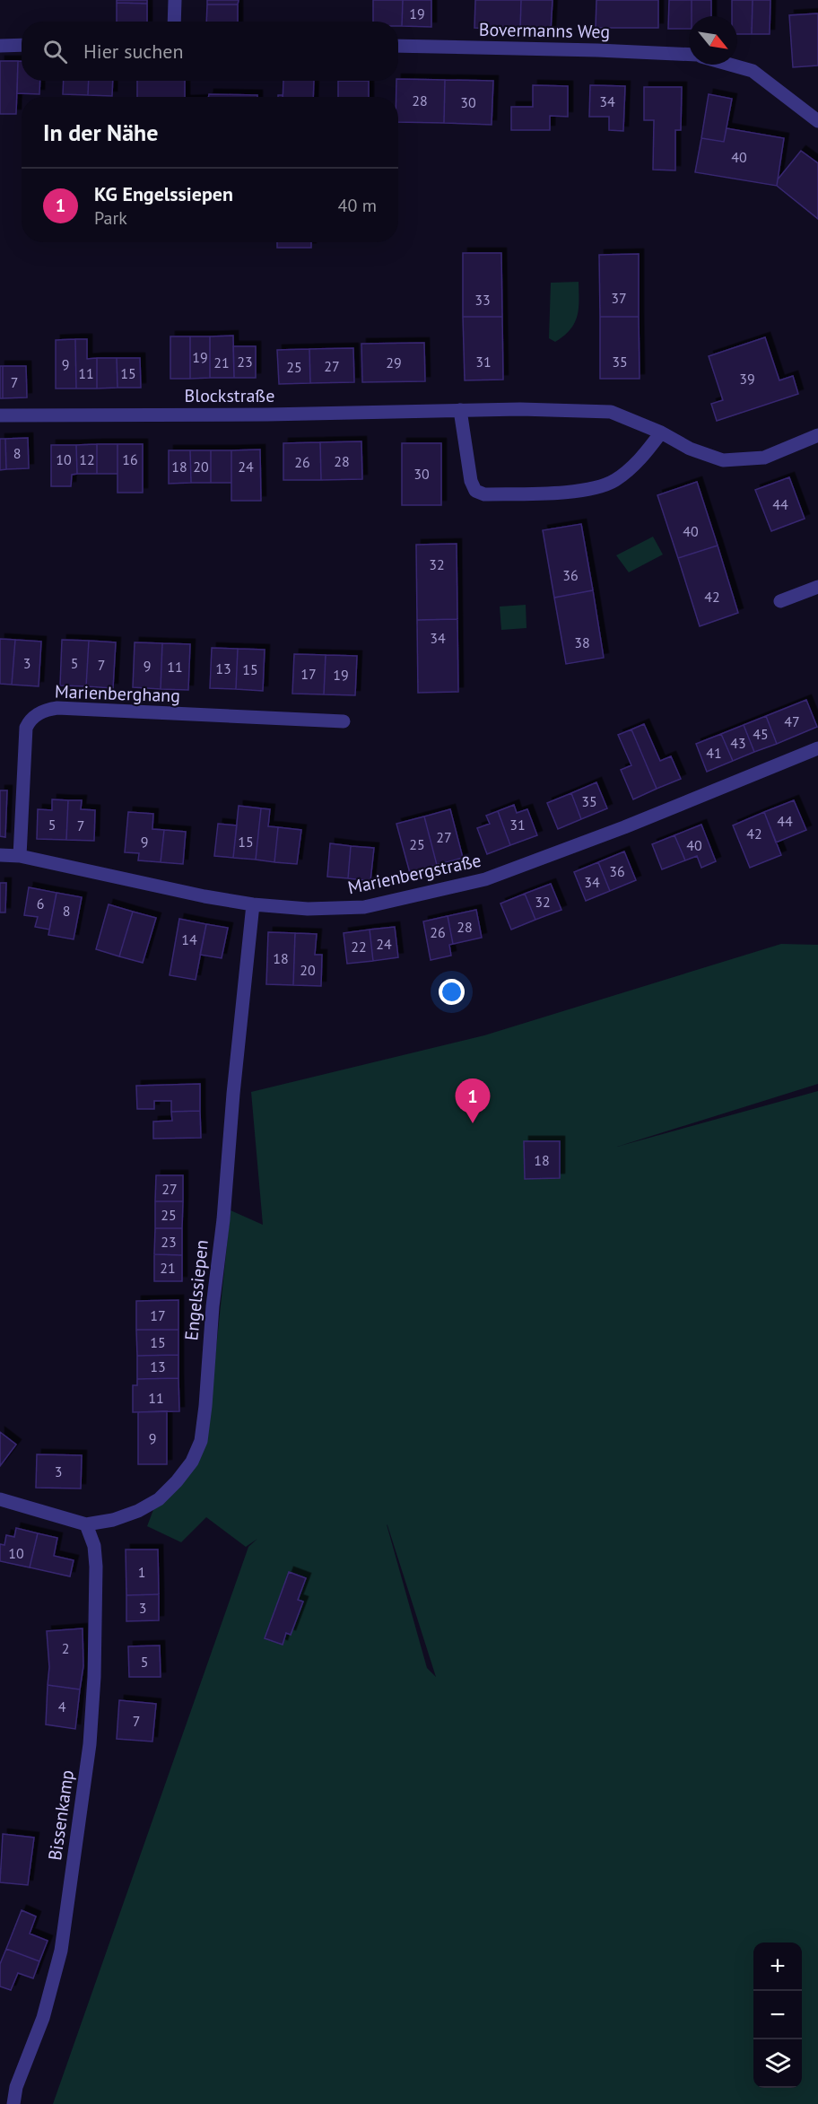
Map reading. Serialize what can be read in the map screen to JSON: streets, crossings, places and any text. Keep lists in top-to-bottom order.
{
  "streets": {
    "street": [
      "Bovermanns Weg",
      "Blockstraße",
      "Marienberghang",
      "Marienbergstraße",
      "Engelssiepen",
      "Bissenkamp"
    ]
  },
  "crossings": [
    ["Marienberghang", "Marienbergstraße"],
    ["Marienbergstraße", "Engelssiepen"],
    ["Engelssiepen", "Bissenkamp"]
  ],
  "house_numbers": [
    "19",
    "28",
    "34",
    "30",
    "40",
    "37",
    "33",
    "19",
    "23",
    "31",
    "35",
    "21",
    "29",
    "9",
    "27",
    "25",
    "11",
    "15",
    "39",
    "7",
    "8",
    "10",
    "12",
    "16",
    "28",
    "26",
    "18",
    "20",
    "24",
    "30",
    "44",
    "40",
    "32",
    "36",
    "42",
    "34",
    "38",
    "3",
    "5",
    "7",
    "9",
    "11",
    "13",
    "15",
    "17",
    "19",
    "47",
    "45",
    "43",
    "41",
    "35",
    "44",
    "5",
    "31",
    "7",
    "42",
    "27",
    "9",
    "15",
    "25",
    "40",
    "36",
    "34",
    "32",
    "6",
    "8",
    "28",
    "26",
    "14",
    "24",
    "22",
    "18",
    "20",
    "18",
    "27",
    "25",
    "23",
    "21",
    "17",
    "15",
    "13",
    "11",
    "9",
    "3",
    "10",
    "1",
    "3",
    "2",
    "5",
    "4",
    "7"
  ],
  "north": "bottom right",
  "page": {
    "search": "Hier suchen",
    "heading": "In der Nähe",
    "list": [
      {
        "mark": "1",
        "name": "KG Engelssiepen",
        "note": "Park",
        "value": "40 m"
      }
    ],
    "pins": "1",
    "map_buttons": ["+", "−"]
  }
}
